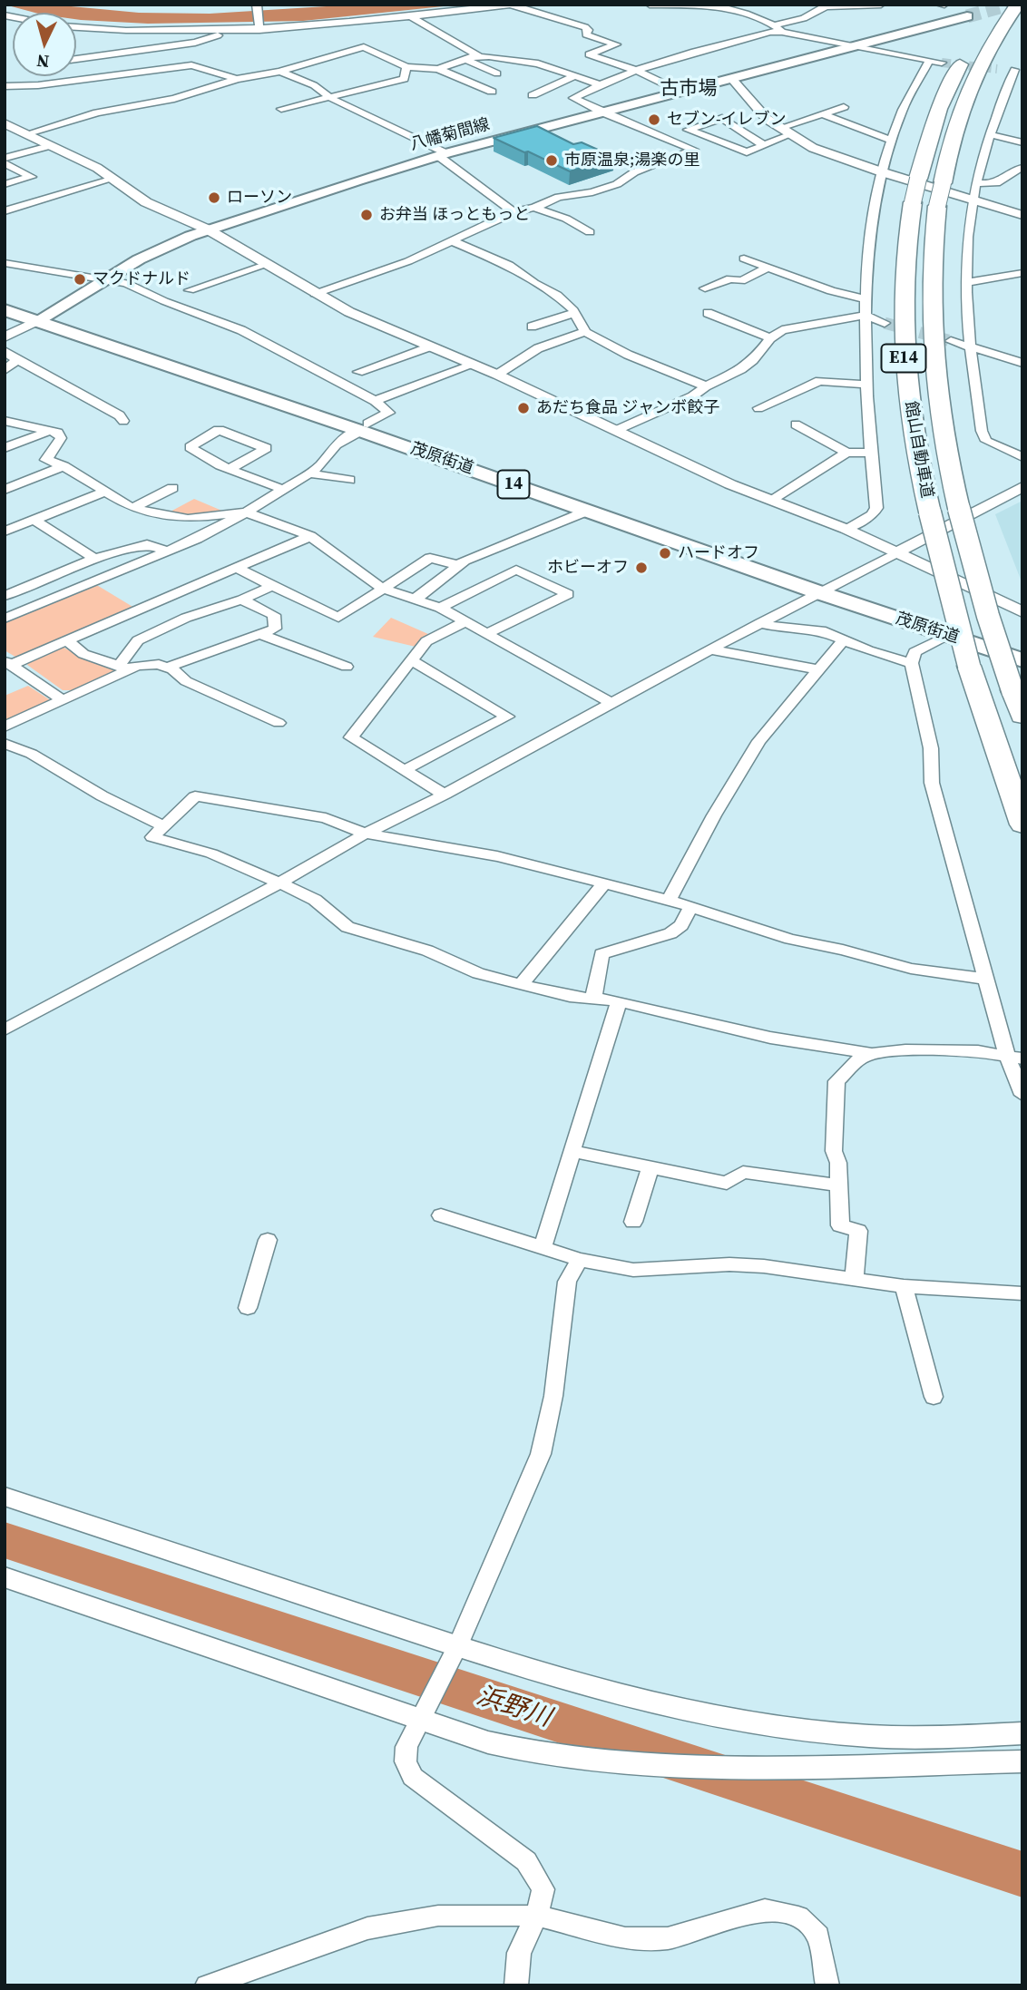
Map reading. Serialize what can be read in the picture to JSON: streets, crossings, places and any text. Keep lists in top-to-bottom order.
{
  "streets": {
    "highway": ["E14", "館山自動車道"],
    "main road": ["八幡菊間線", "茂原街道", "14"]
  },
  "crossings": [
    ["八幡菊間線", "茂原街道"]
  ],
  "districts": ["古市場"],
  "water": ["浜野川"],
  "places": [
    "セブン-イレブン",
    "市原温泉;湯楽の里",
    "ローソン",
    "お弁当 ほっともっと",
    "マクドナルド",
    "あだち食品 ジャンボ餃子",
    "ハードオフ",
    "ホビーオフ"
  ],
  "north": "bottom"
}
